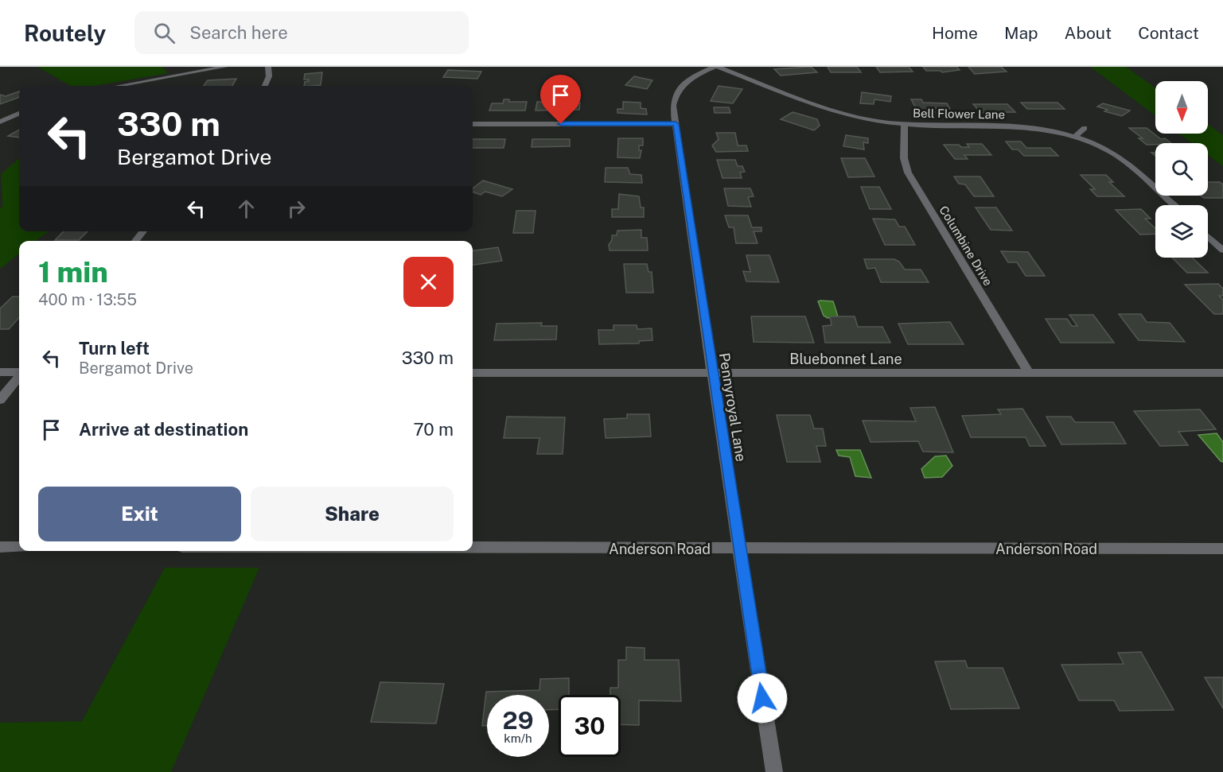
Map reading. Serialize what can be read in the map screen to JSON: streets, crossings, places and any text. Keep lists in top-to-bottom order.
{
  "streets": {
    "street": [
      "Bell Flower Lane",
      "Columbine Drive",
      "Bluebonnet Lane",
      "Pennyroyal Lane",
      "Anderson Road"
    ]
  },
  "crossings": [
    ["Bell Flower Lane", "Columbine Drive"],
    ["Columbine Drive", "Bluebonnet Lane"],
    ["Bluebonnet Lane", "Pennyroyal Lane"],
    ["Pennyroyal Lane", "Anderson Road"]
  ],
  "north": "bottom",
  "page": {
    "header": "Routely",
    "search": "Search here",
    "nav": [
      "Home",
      "Map",
      "About",
      "Contact"
    ],
    "turn": ["330 m", "Bergamot Drive"],
    "heading": ["1 min", "400 m · 13:55"],
    "list": [
      {
        "name": "Turn left",
        "note": "Bergamot Drive",
        "value": "330 m"
      },
      {
        "name": "Arrive at destination",
        "value": "70 m"
      }
    ],
    "buttons": ["Exit", "Share"],
    "speed": "29 km/h",
    "limit": "30"
  }
}
